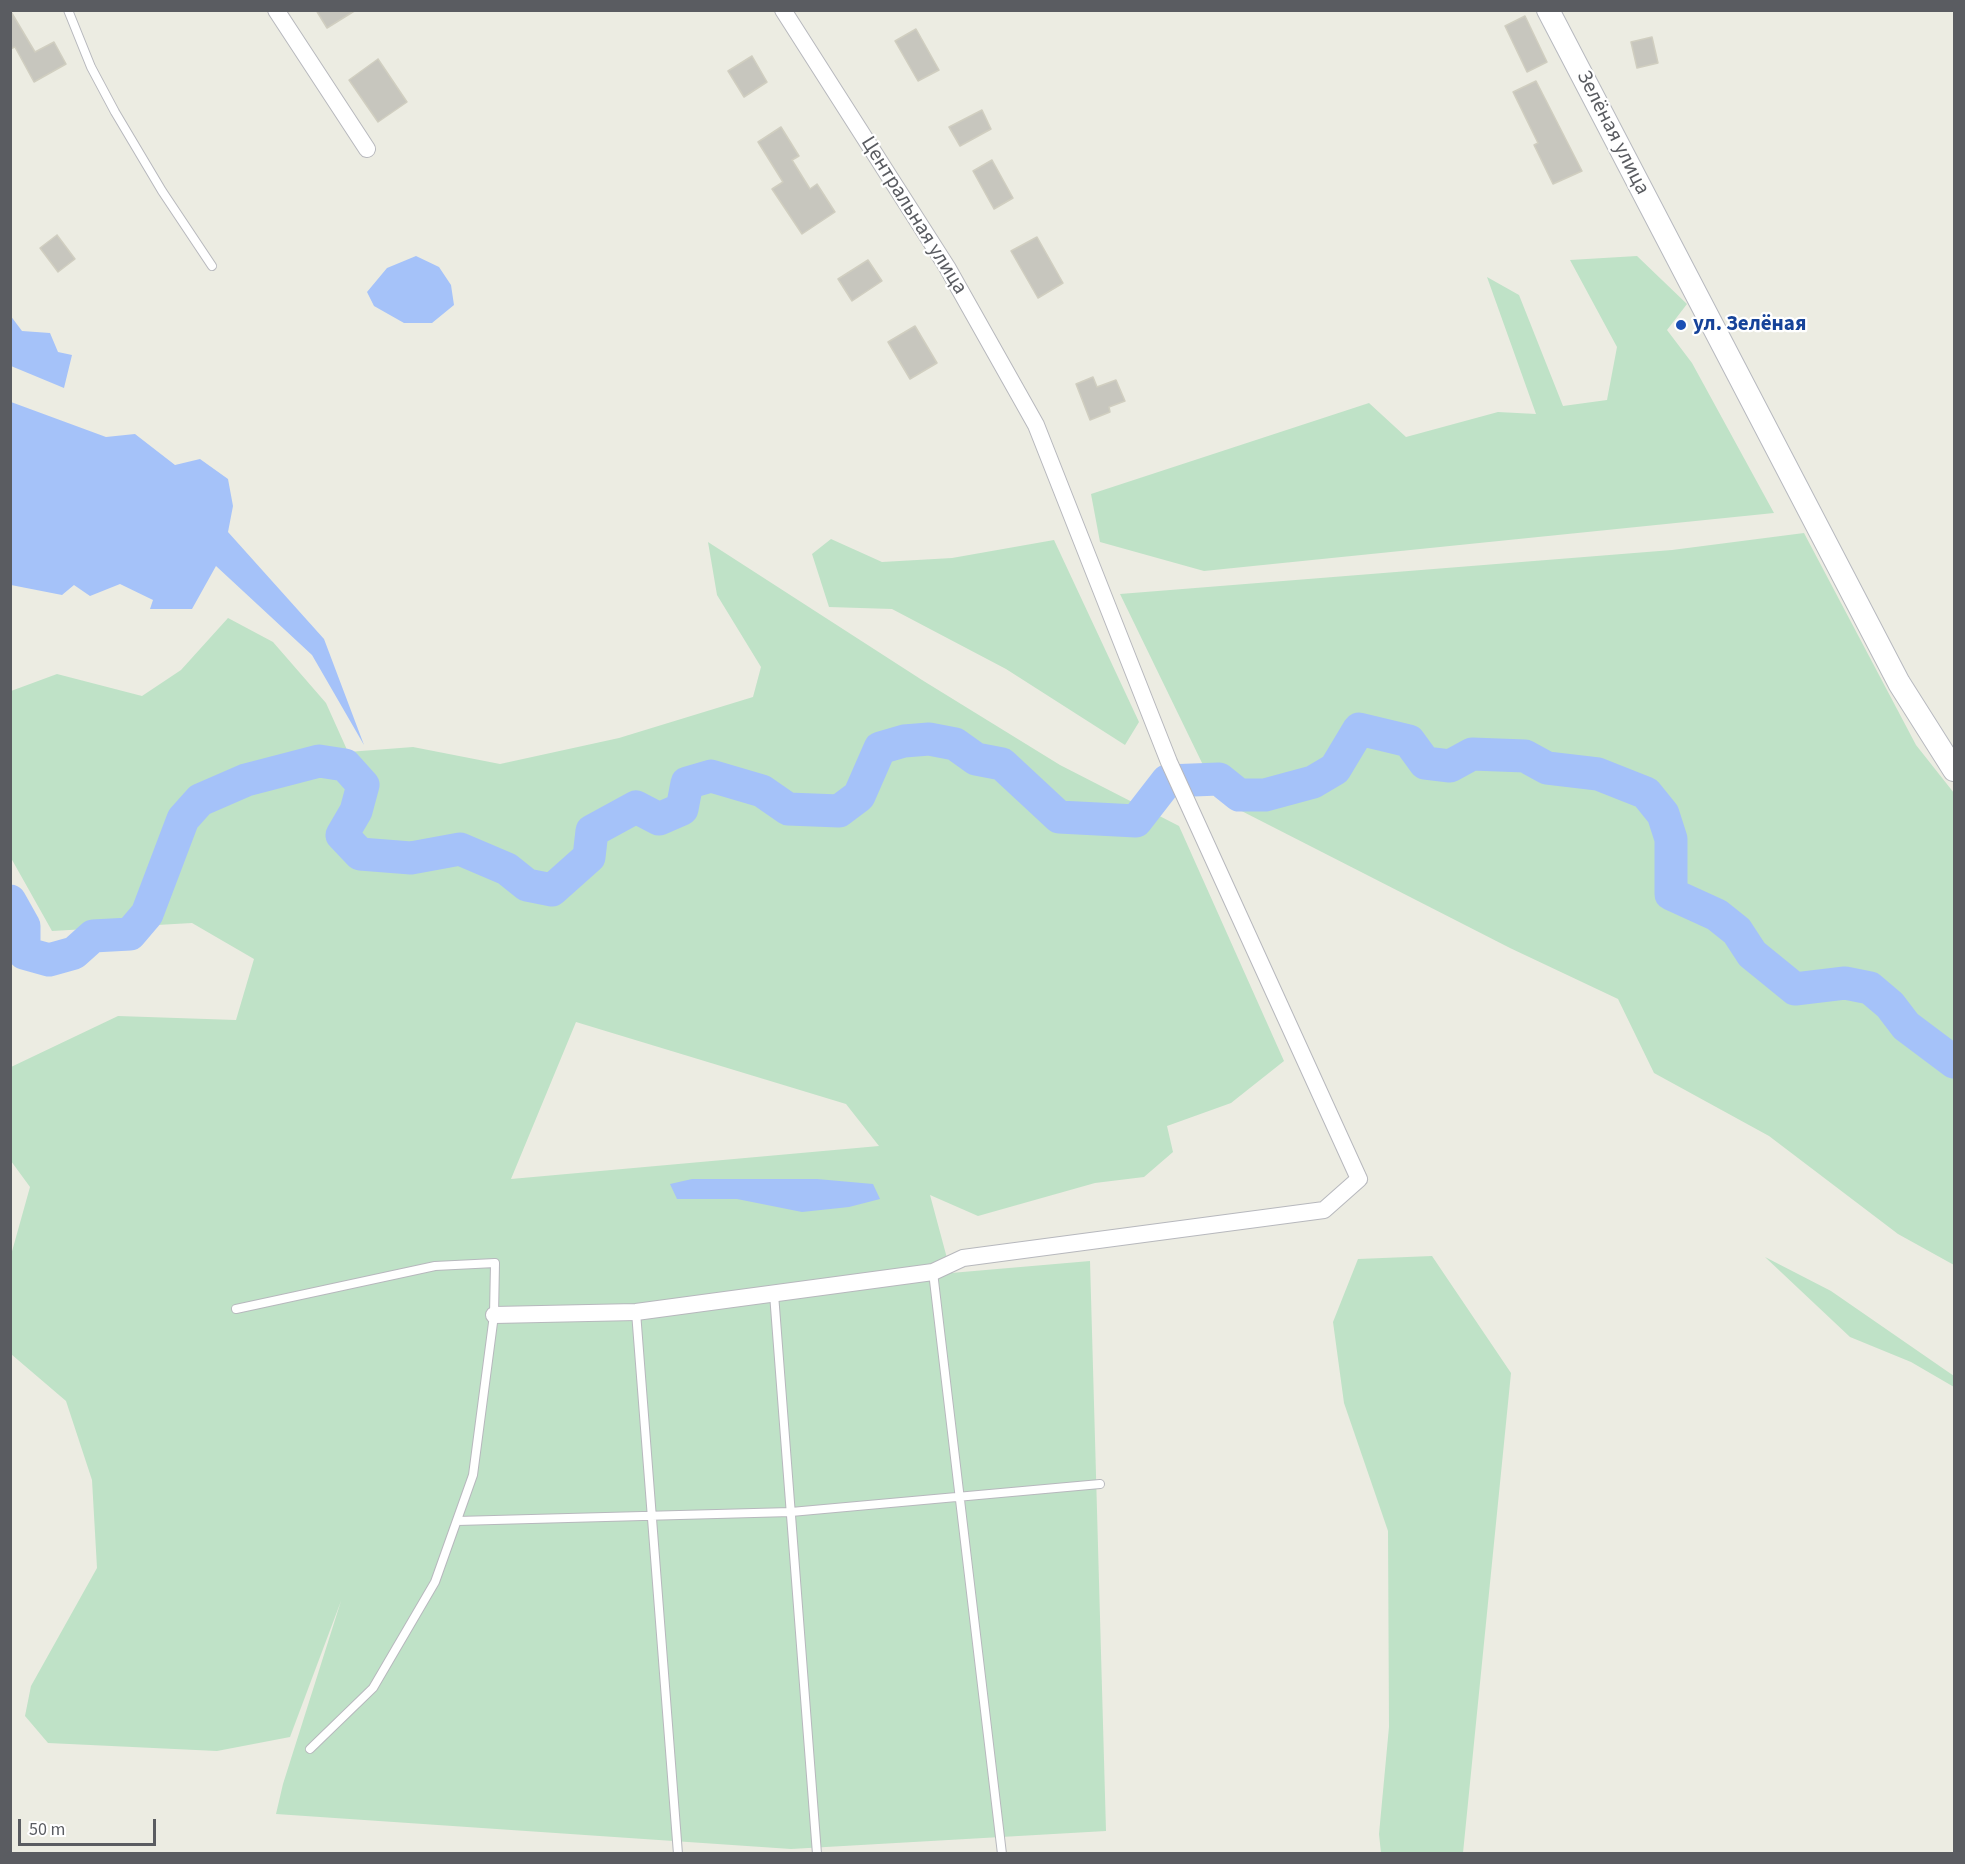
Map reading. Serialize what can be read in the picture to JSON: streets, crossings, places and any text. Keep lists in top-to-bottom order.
{
  "streets": {
    "main road": ["Зелёная улица"],
    "street": ["Центральная улица"]
  },
  "places": ["ул. Зелёная"],
  "scale_bar": "50 m"
}
